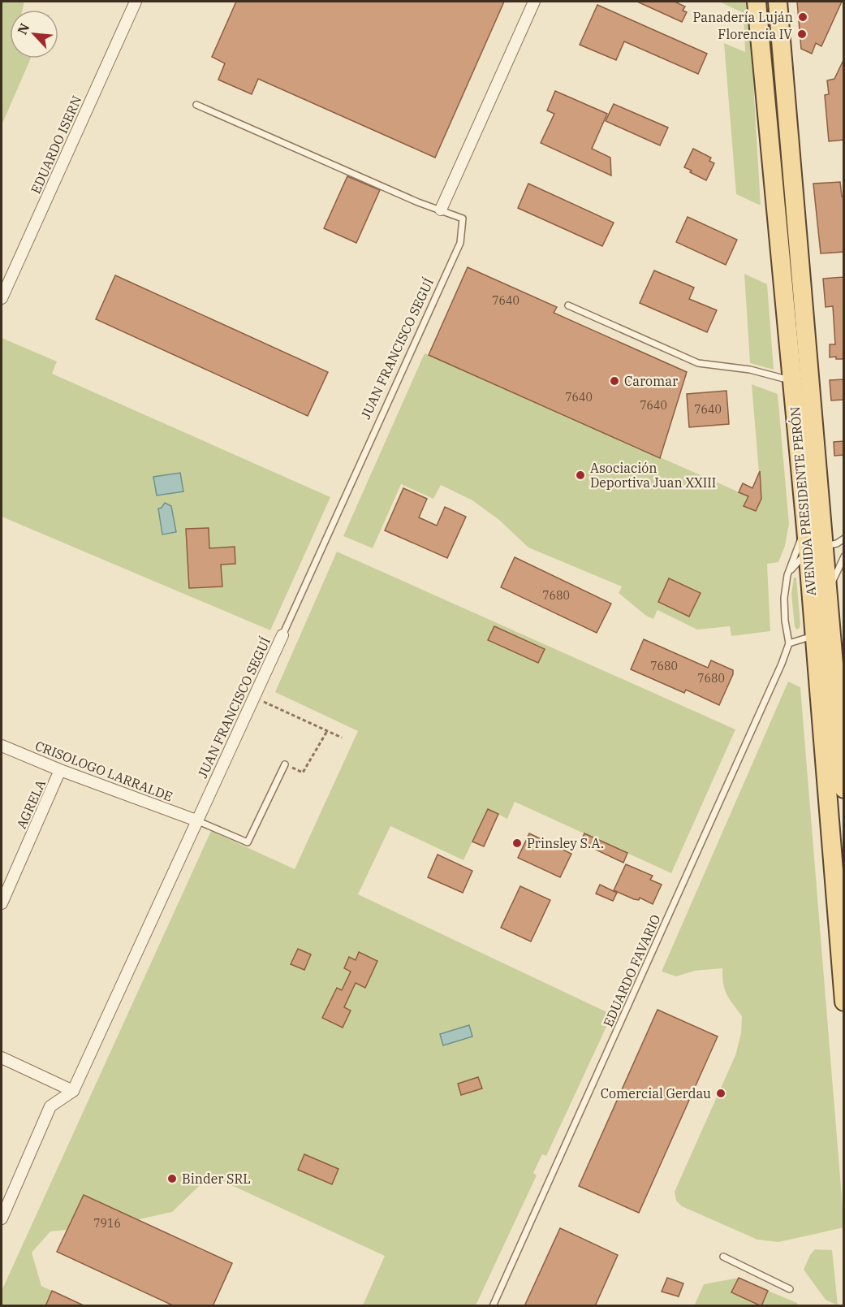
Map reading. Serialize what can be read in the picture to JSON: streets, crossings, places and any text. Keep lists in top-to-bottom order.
{
  "streets": {
    "main road": ["AVENIDA PRESIDENTE PERÓN"],
    "street": [
      "EDUARDO ISERN",
      "JUAN FRANCISCO SEGUÍ",
      "CRISOLOGO LARRALDE",
      "AGRELA"
    ],
    "lane": ["EDUARDO FAVARIO"]
  },
  "crossings": [
    ["JUAN FRANCISCO SEGUÍ", "CRISOLOGO LARRALDE"],
    ["CRISOLOGO LARRALDE", "AGRELA"]
  ],
  "places": [
    "Panadería Luján",
    "Florencia IV",
    "Caromar",
    "Asociación Deportiva Juan XXIII",
    "Prinsley S.A.",
    "Comercial Gerdau",
    "Binder SRL"
  ],
  "house_numbers": [
    "7640",
    "7640",
    "7640",
    "7640",
    "7680",
    "7680",
    "7680",
    "7916"
  ],
  "north": "top left"
}
